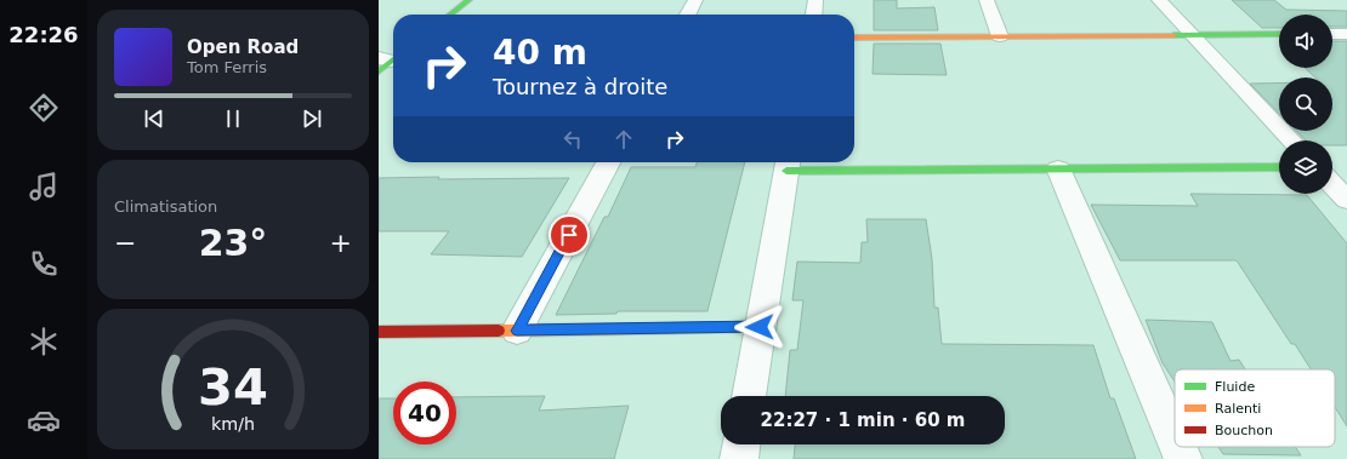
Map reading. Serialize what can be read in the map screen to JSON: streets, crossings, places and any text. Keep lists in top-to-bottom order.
{
  "legend": ["Fluide", "Ralenti", "Bouchon"],
  "page": {
    "tabs": "22:26",
    "turn": ["40 m", "Tournez à droite"],
    "song": ["Open Road", "Tom Ferris"],
    "tile": "Climatisation",
    "heat": ["−", "23°", "+"],
    "limit": "40",
    "trip": "22:27 · 1 min · 60 m",
    "gauge": ["34", "km/h"]
  }
}
